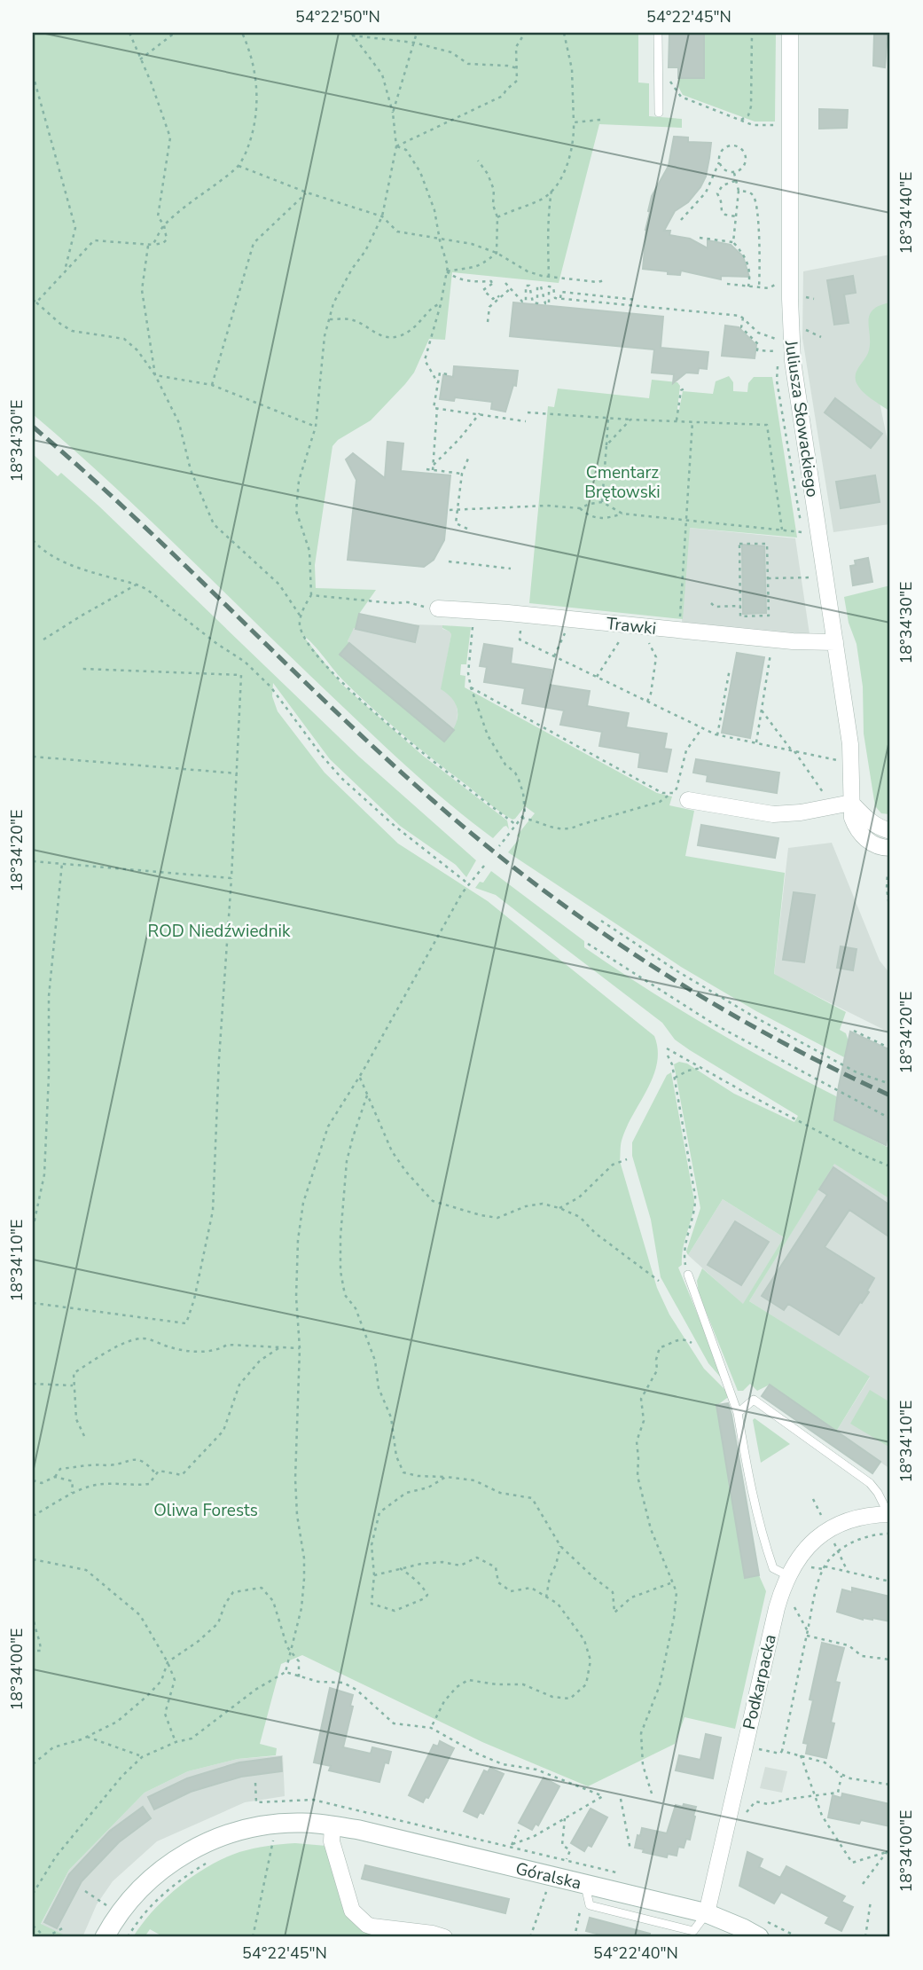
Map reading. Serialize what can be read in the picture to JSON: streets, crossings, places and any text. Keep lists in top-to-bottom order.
{
  "streets": {
    "street": [
      "Juliusza Słowackiego",
      "Trawki",
      "Podkarpacka",
      "Góralska"
    ]
  },
  "crossings": [
    ["Juliusza Słowackiego", "Trawki"],
    ["Podkarpacka", "Góralska"]
  ],
  "parks": ["Cmentarz Brętowski", "ROD Niedźwiednik", "Oliwa Forests"],
  "coordinates": [
    "54°22'50\"N",
    "54°22'45\"N",
    "18°34'40\"E",
    "18°34'30\"E",
    "18°34'20\"E",
    "18°34'10\"E",
    "18°34'00\"E",
    "54°22'40\"N"
  ]
}
